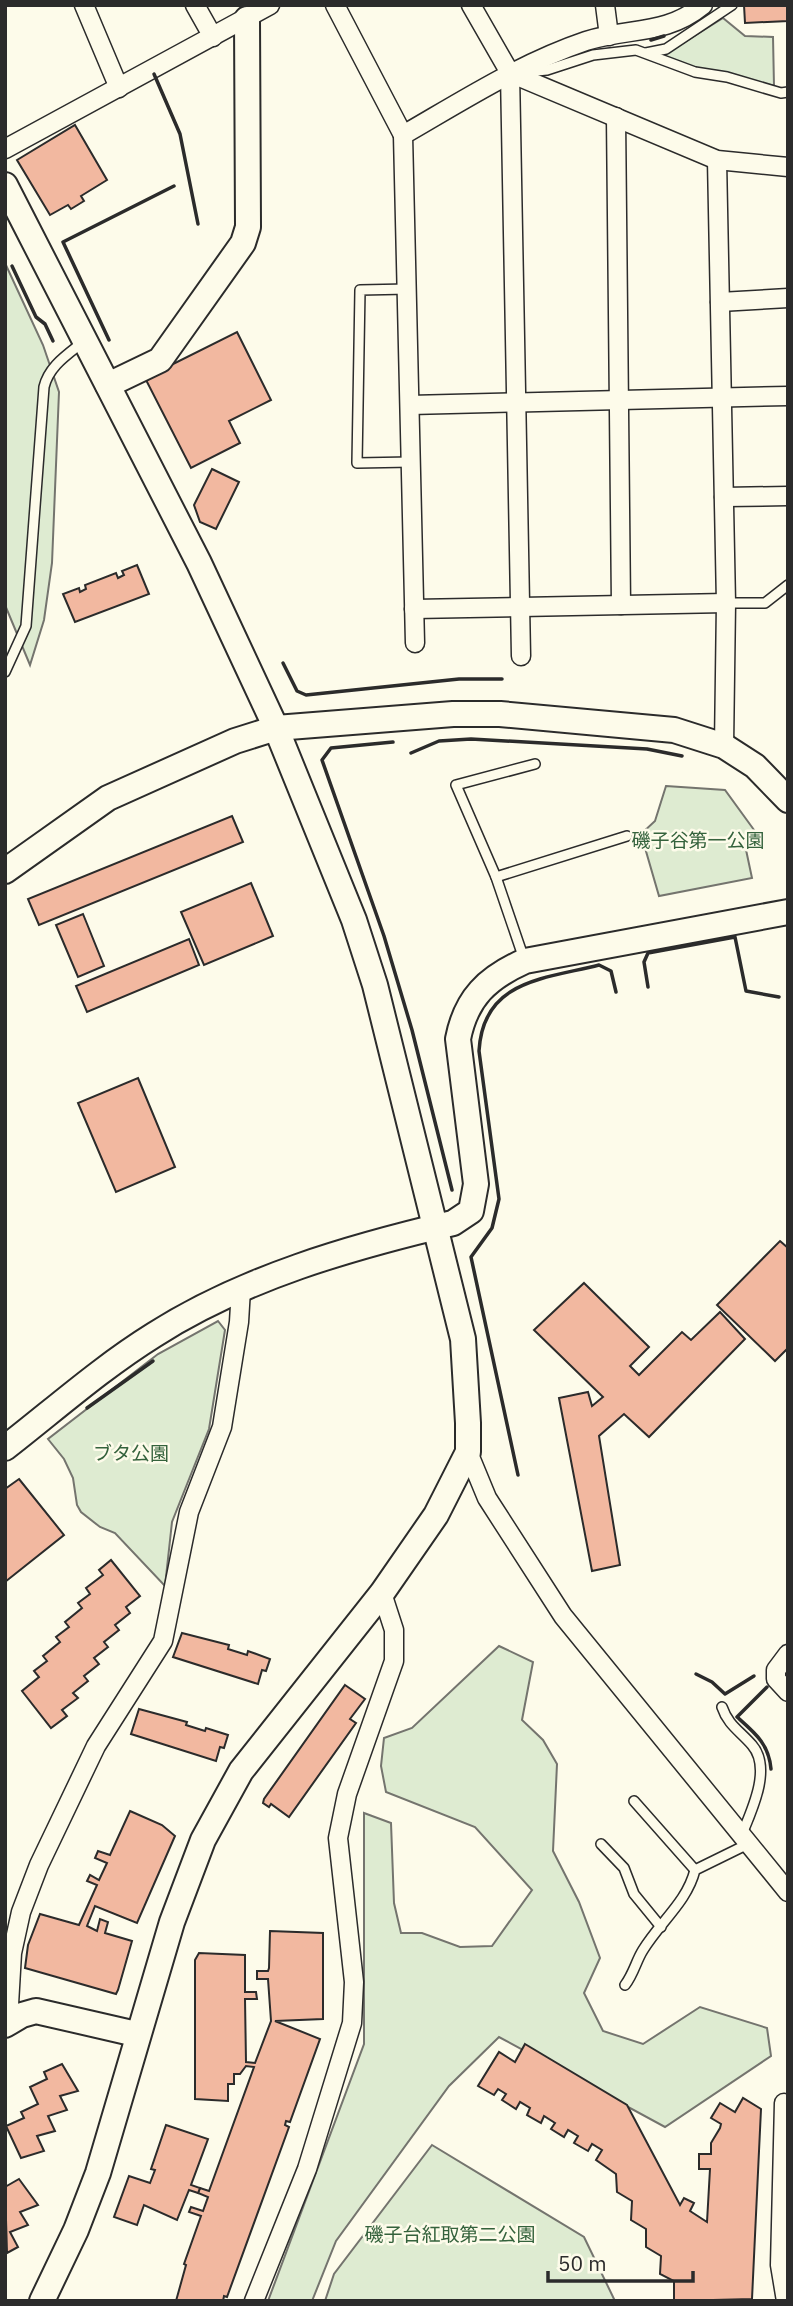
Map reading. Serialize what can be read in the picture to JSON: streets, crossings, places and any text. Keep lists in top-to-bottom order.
{
  "parks": ["磯子谷第一公園", "ブタ公園", "磯子台紅取第二公園"],
  "scale_bar": "50 m"
}
